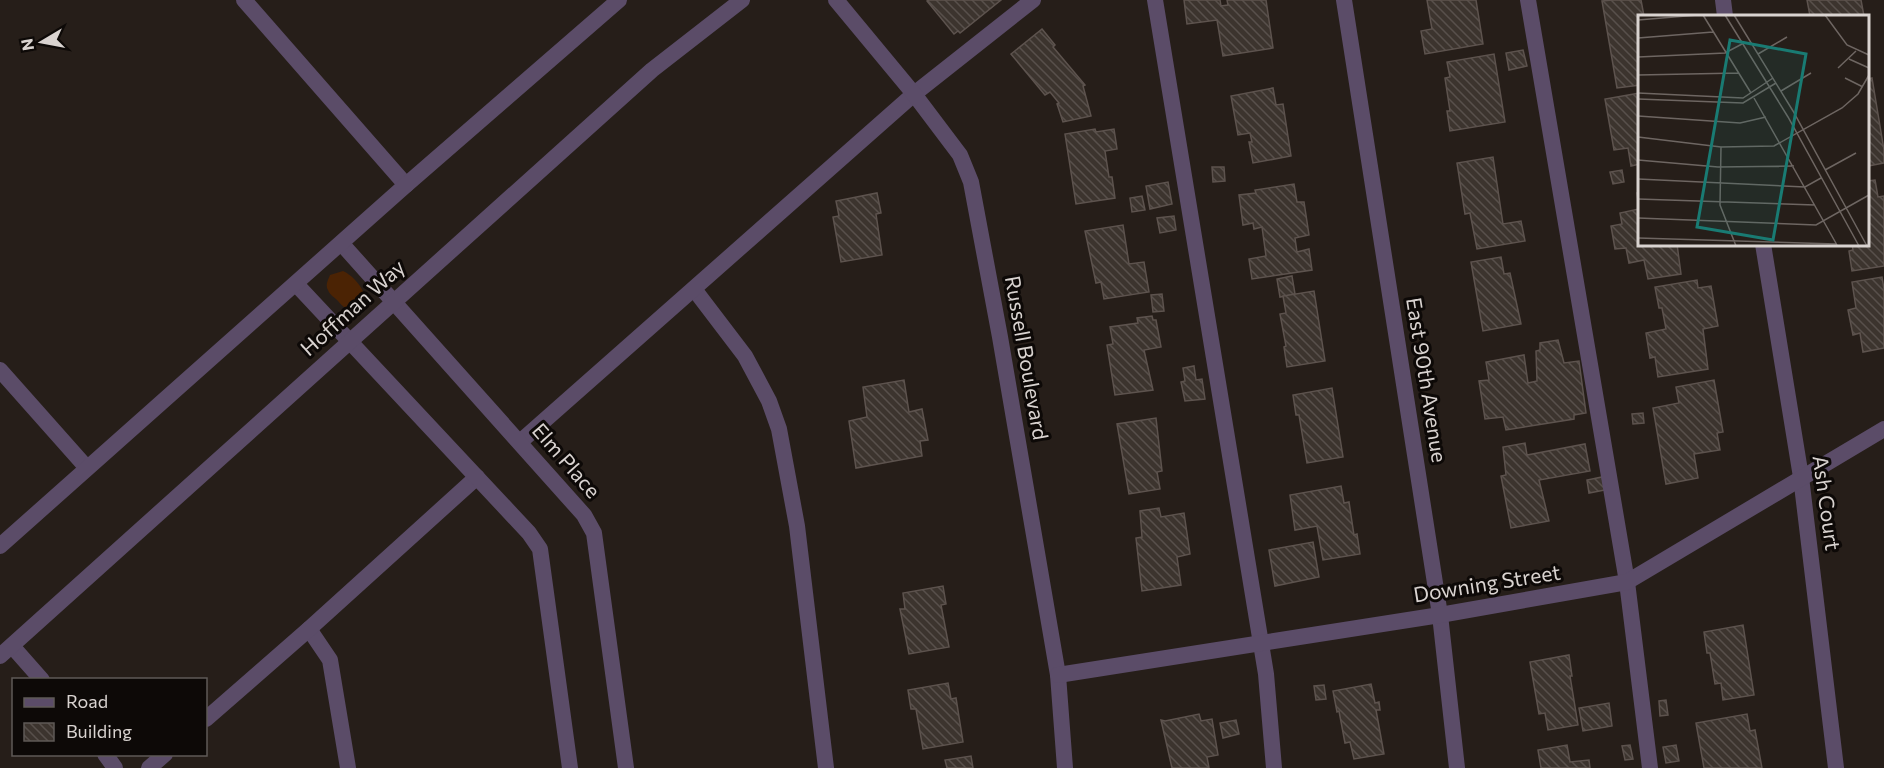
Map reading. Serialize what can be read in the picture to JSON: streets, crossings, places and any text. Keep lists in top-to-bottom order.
{
  "streets": {
    "street": [
      "Hoffman Way",
      "Russell Boulevard",
      "East 90th Avenue",
      "Elm Place",
      "Ash Court",
      "Downing Street"
    ]
  },
  "crossings": [
    ["Hoffman Way", "Elm Place"],
    ["Russell Boulevard", "Downing Street"],
    ["East 90th Avenue", "Downing Street"],
    ["Ash Court", "Downing Street"]
  ],
  "legend": ["Road", "Building"],
  "north": "left"
}
